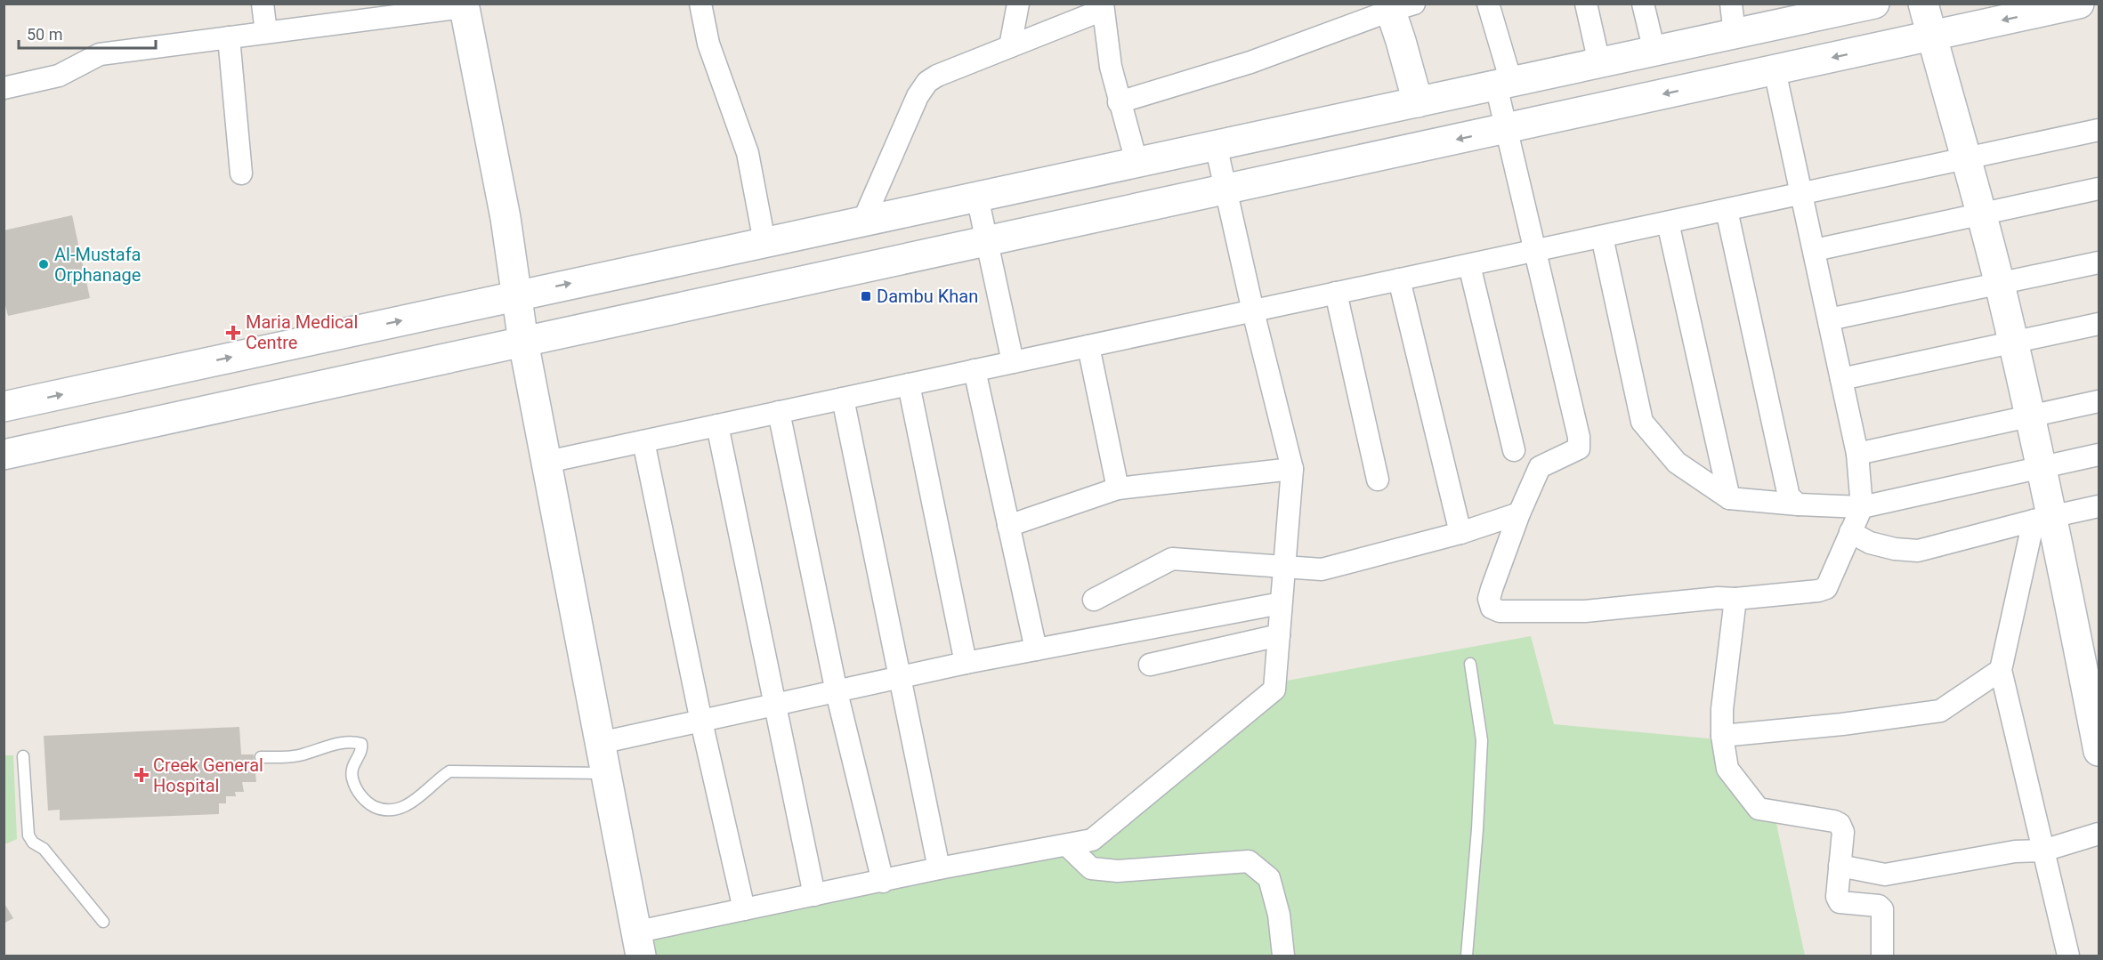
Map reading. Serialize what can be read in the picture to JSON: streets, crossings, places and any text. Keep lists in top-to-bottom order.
{
  "places": {
    "other": ["Al-Mustafa Orphanage"],
    "transit": ["Dambu Khan"],
    "health": ["Maria Medical Centre", "Creek General Hospital"]
  },
  "scale_bar": "50 m"
}
